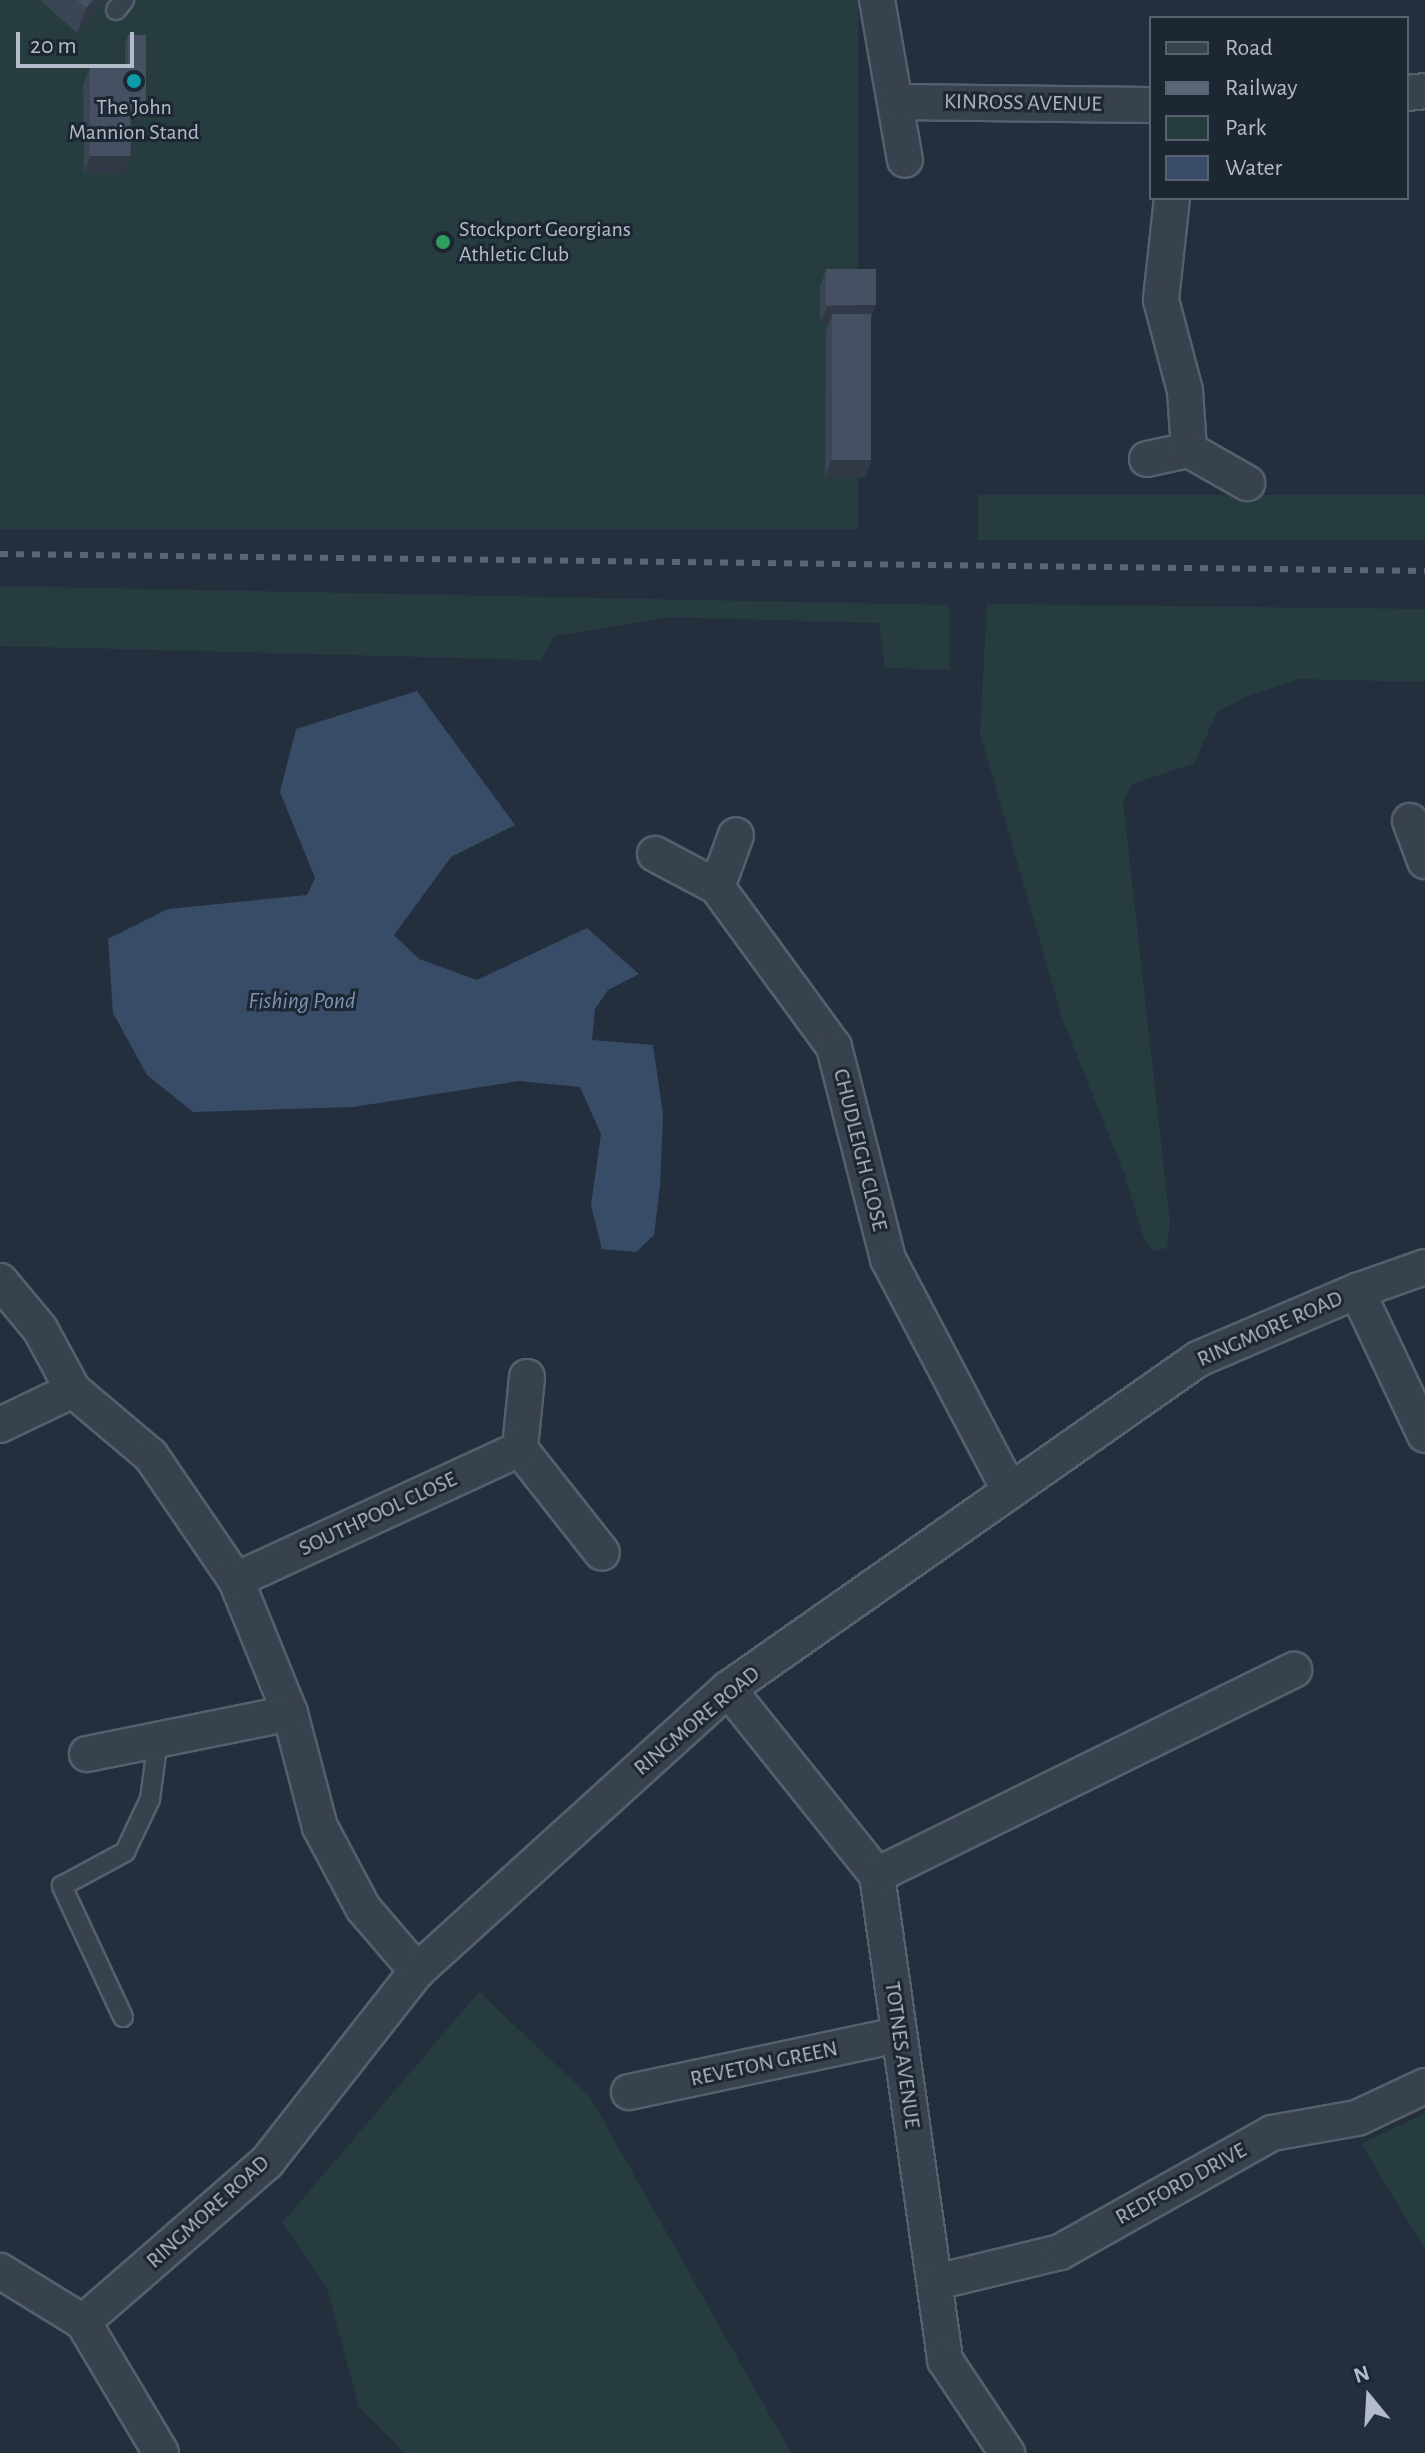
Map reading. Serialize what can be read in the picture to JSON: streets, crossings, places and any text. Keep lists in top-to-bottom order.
{
  "streets": {
    "street": [
      "KINROSS AVENUE",
      "CHUDLEIGH CLOSE",
      "RINGMORE ROAD",
      "SOUTHPOOL CLOSE",
      "TOTNES AVENUE",
      "REVETON GREEN",
      "REDFORD DRIVE"
    ]
  },
  "crossings": [
    ["CHUDLEIGH CLOSE", "RINGMORE ROAD"],
    ["TOTNES AVENUE", "REVETON GREEN"],
    ["TOTNES AVENUE", "REDFORD DRIVE"]
  ],
  "water": ["Fishing Pond"],
  "places": ["The John Mannion Stand", "Stockport Georgians Athletic Club"],
  "legend": [
    "Road",
    "Railway",
    "Park",
    "Water"
  ],
  "scale_bar": "20 m",
  "north": "top"
}
